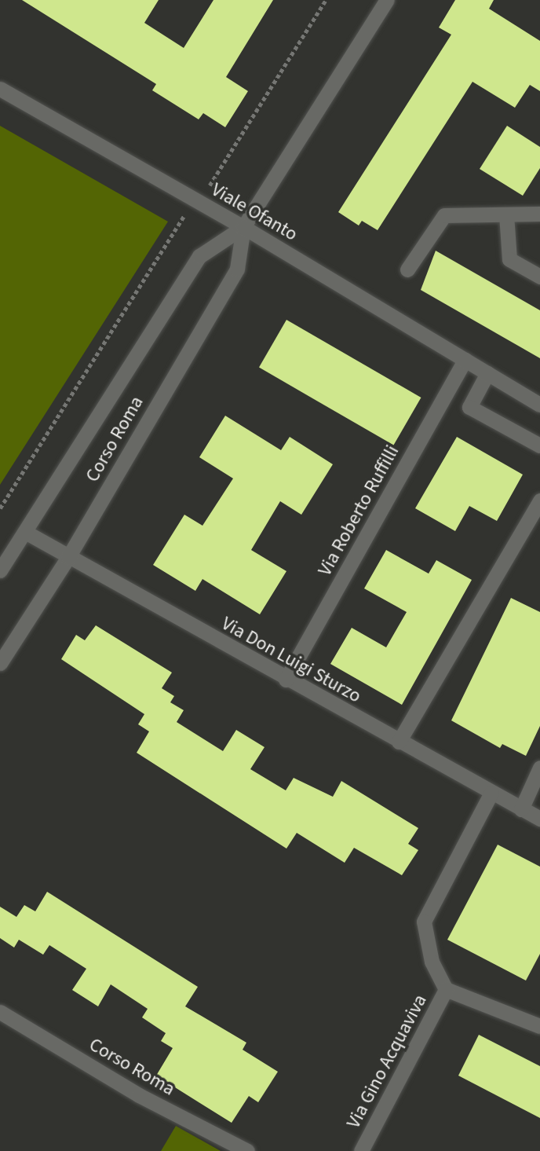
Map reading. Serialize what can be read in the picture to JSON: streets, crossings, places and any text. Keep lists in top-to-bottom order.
{
  "streets": {
    "street": [
      "Viale Ofanto",
      "Corso Roma",
      "Via Roberto Ruffilli",
      "Via Don Luigi Sturzo",
      "Via Gino Acquaviva"
    ]
  },
  "crossings": [
    ["Viale Ofanto", "Corso Roma"],
    ["Viale Ofanto", "Via Roberto Ruffilli"],
    ["Corso Roma", "Via Don Luigi Sturzo"],
    ["Via Roberto Ruffilli", "Via Don Luigi Sturzo"],
    ["Via Don Luigi Sturzo", "Via Gino Acquaviva"]
  ]
}
